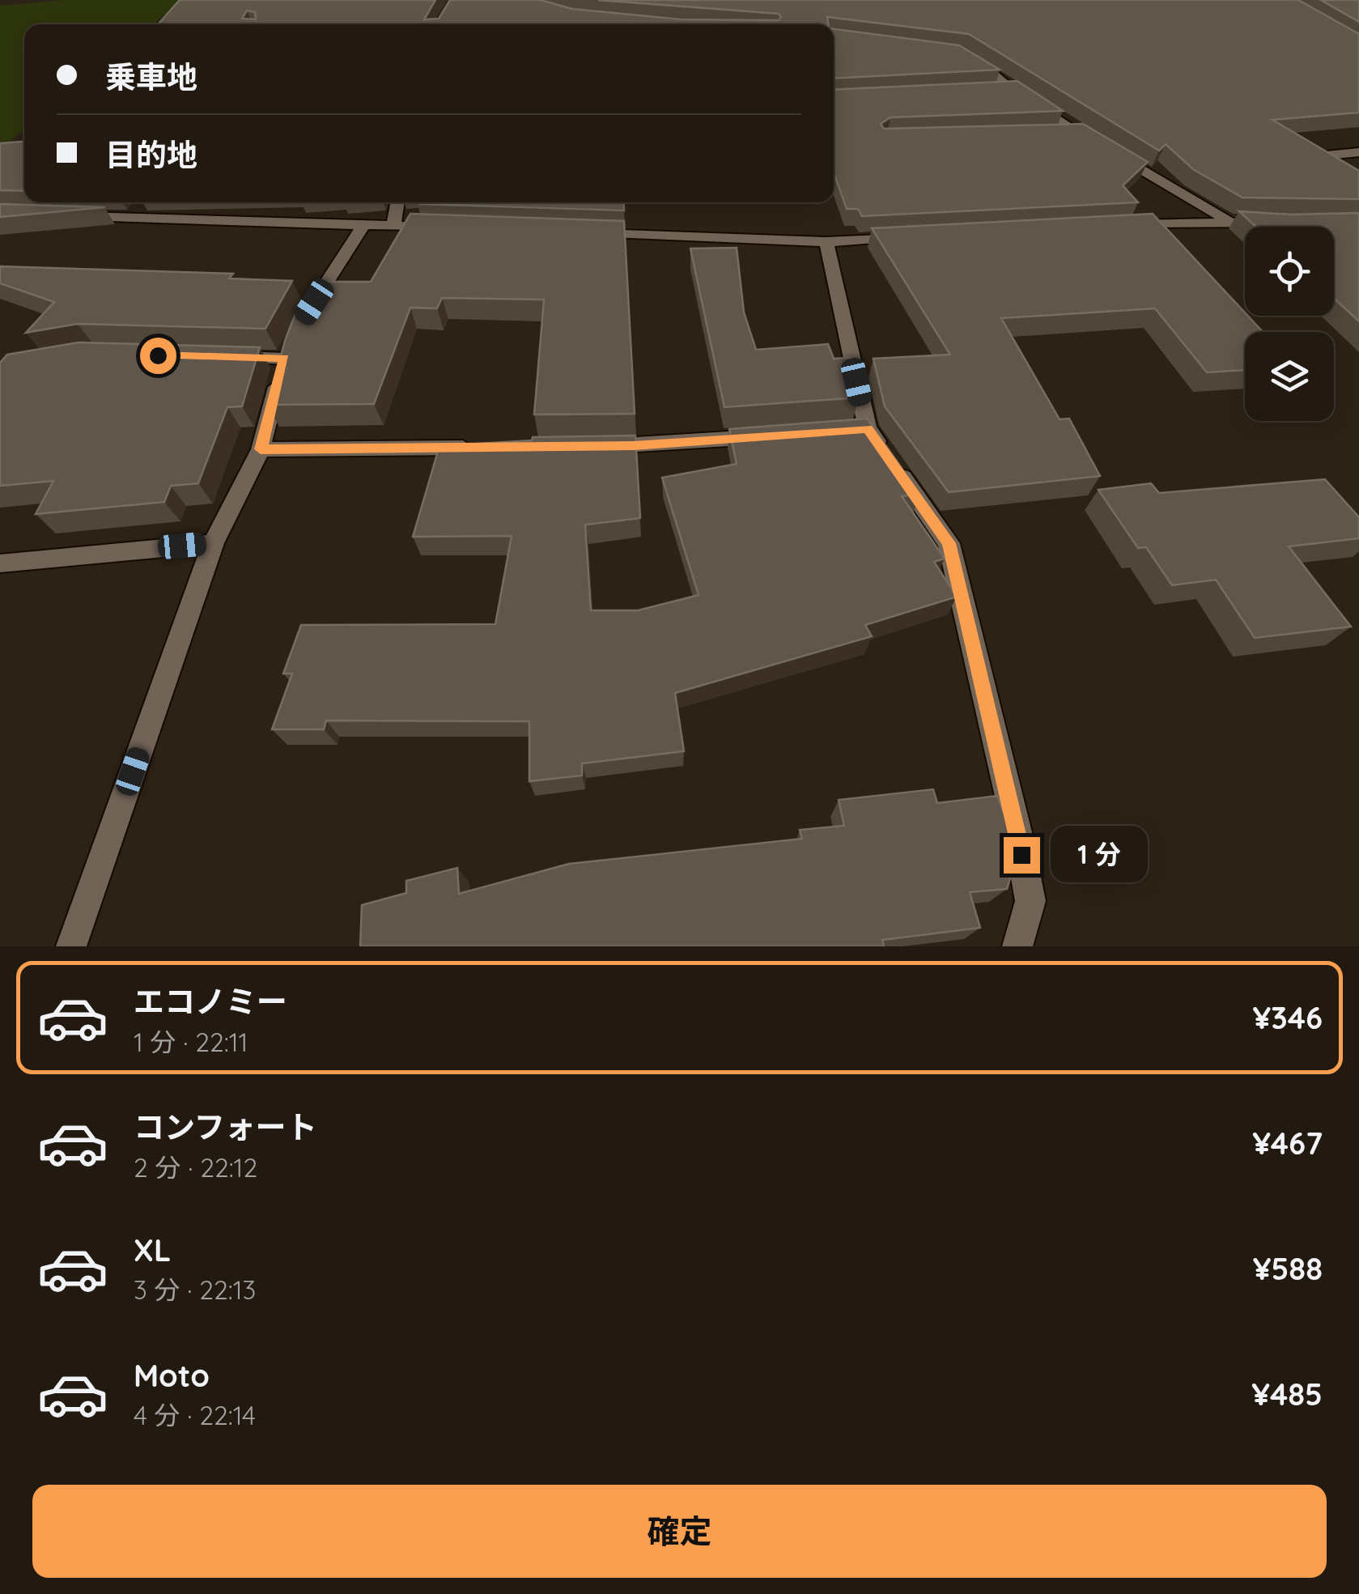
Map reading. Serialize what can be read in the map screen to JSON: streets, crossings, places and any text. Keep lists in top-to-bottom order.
{
  "page": {
    "banner": ["乗車地", "目的地"],
    "bubble": "1 分",
    "list": [
      {
        "name": "エコノミー",
        "note": "1 分 · 22:11",
        "value": "¥346"
      },
      {
        "name": "コンフォート",
        "note": "2 分 · 22:12",
        "value": "¥467"
      },
      {
        "name": "XL",
        "note": "3 分 · 22:13",
        "value": "¥588"
      },
      {
        "name": "Moto",
        "note": "4 分 · 22:14",
        "value": "¥485"
      }
    ],
    "buttons": "確定"
  }
}
